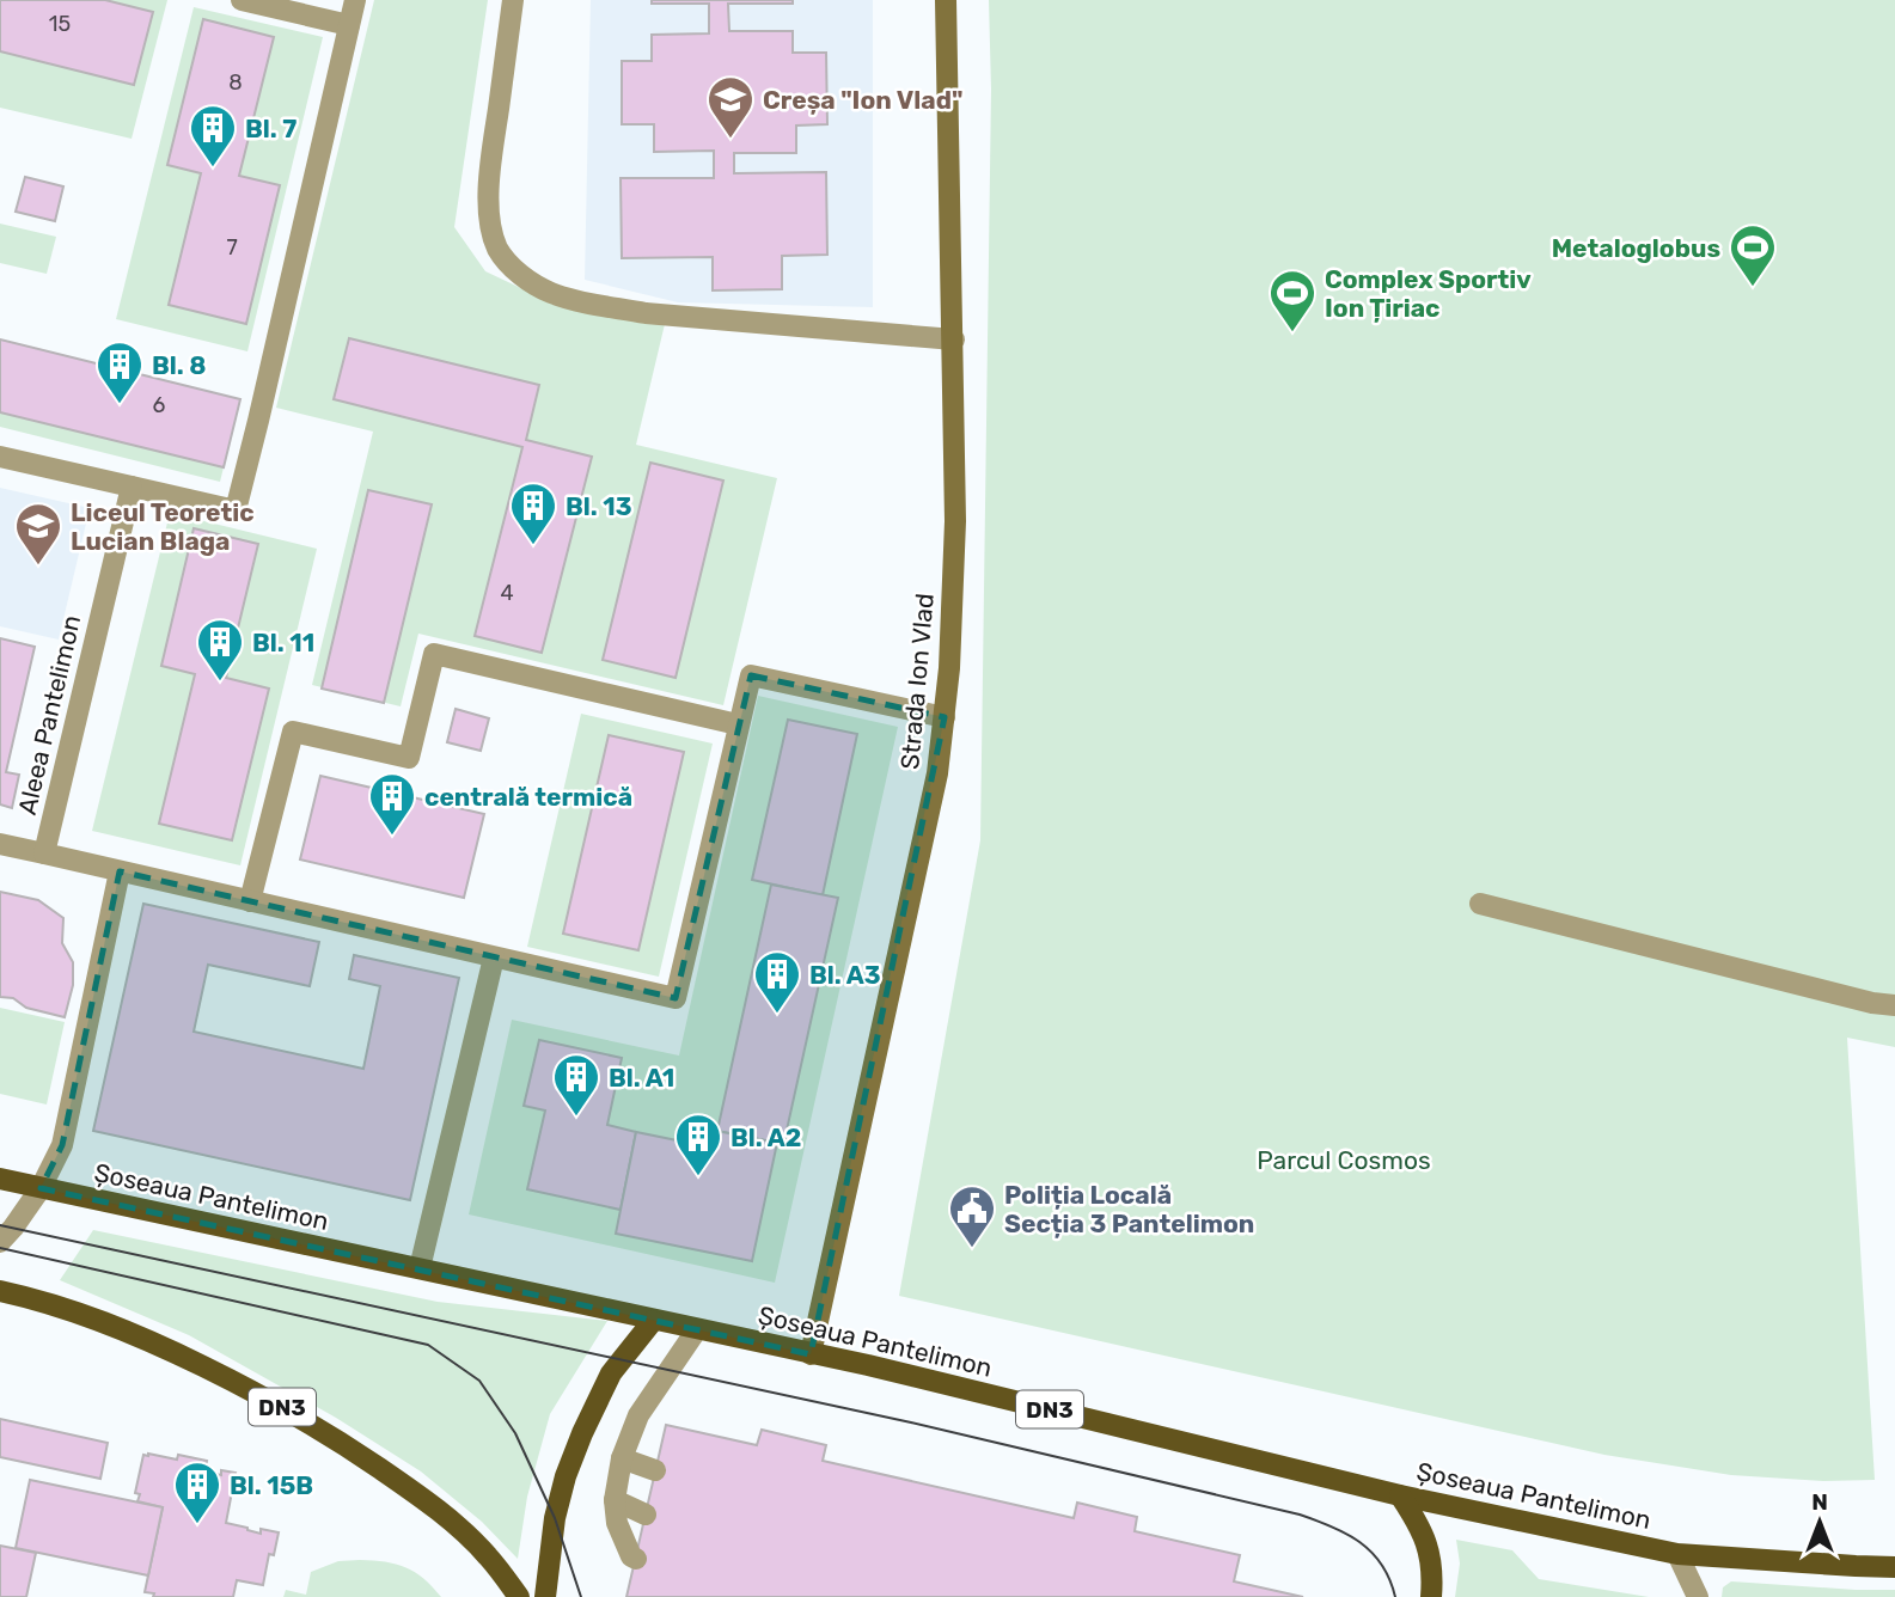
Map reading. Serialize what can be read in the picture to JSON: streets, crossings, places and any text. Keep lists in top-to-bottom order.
{
  "streets": {
    "main road": ["Șoseaua Pantelimon", "DN3"],
    "street": ["Strada Ion Vlad", "Aleea Pantelimon"]
  },
  "crossings": [
    ["Strada Ion Vlad", "Șoseaua Pantelimon"]
  ],
  "parks": ["Parcul Cosmos"],
  "places": {
    "school or university": ["Creșa \"Ion Vlad\"", "Liceul Teoretic Lucian Blaga"],
    "building": [
      "Bl. 7",
      "Bl. 8",
      "Bl. 13",
      "Bl. 11",
      "centrală termică",
      "Bl. A3",
      "Bl. A1",
      "Bl. A2",
      "Bl. 15B"
    ],
    "sports": ["Metaloglobus", "Complex Sportiv Ion Țiriac"],
    "public building": ["Poliția Locală Secția 3 Pantelimon"]
  },
  "house_numbers": [
    "15",
    "8",
    "7",
    "6",
    "4"
  ],
  "north": "top"
}
